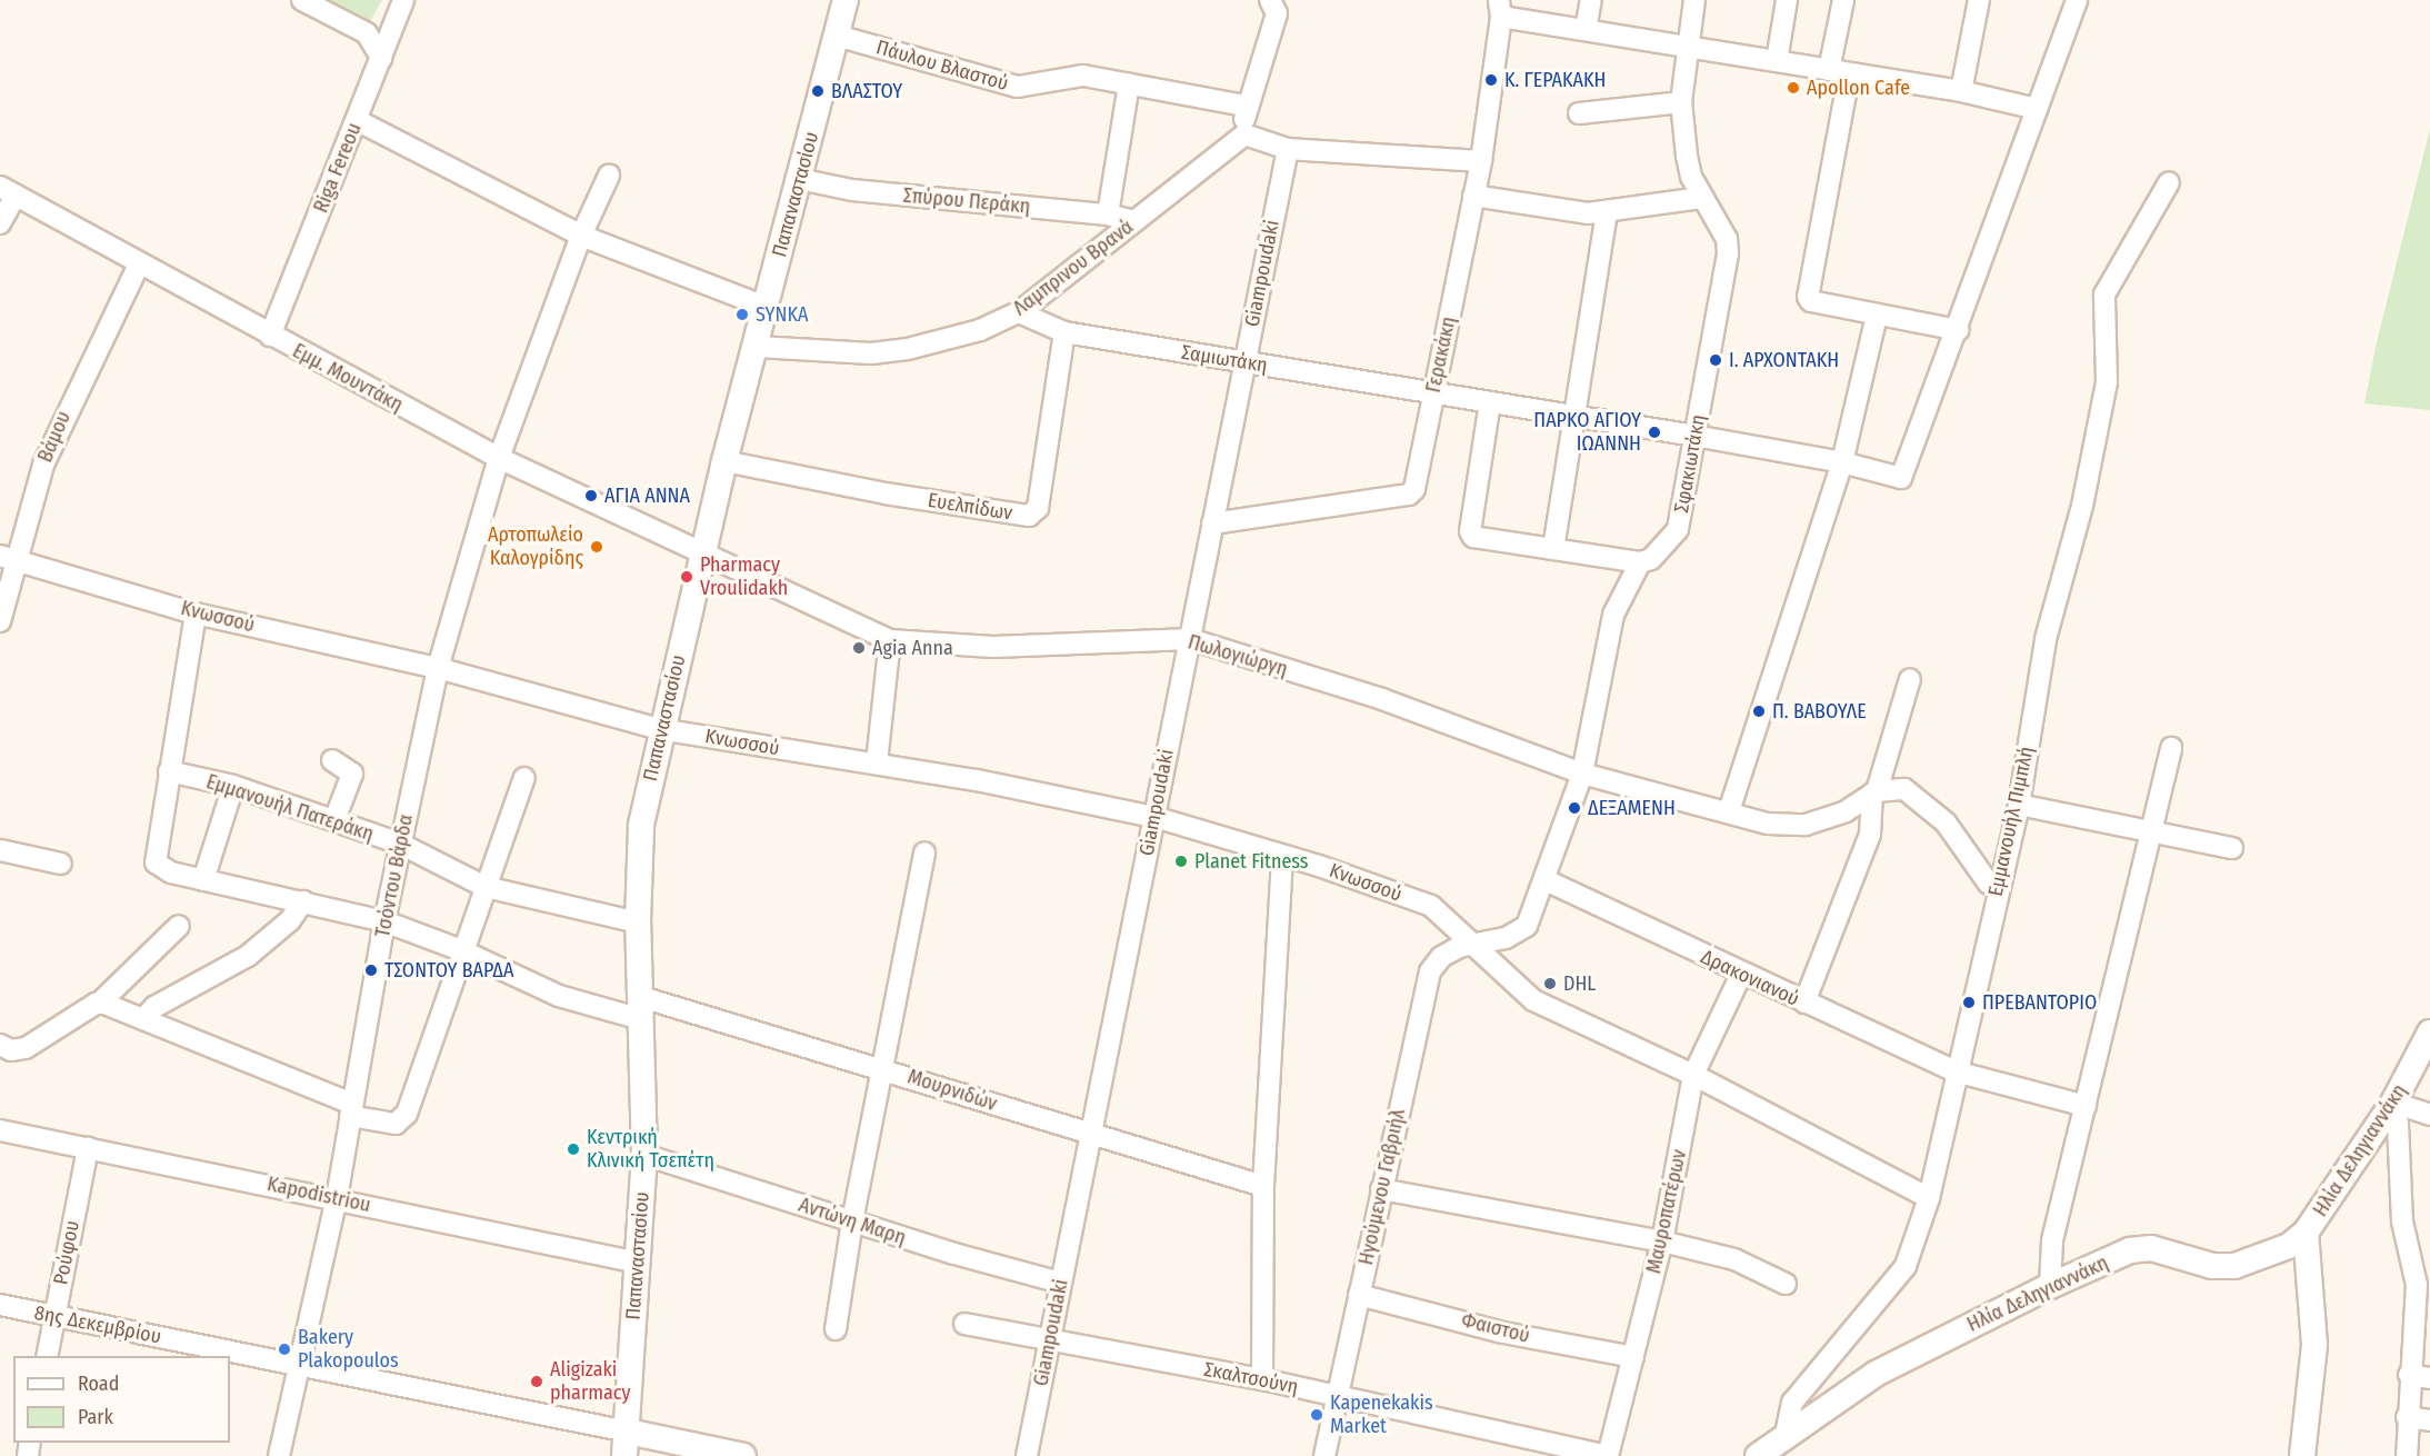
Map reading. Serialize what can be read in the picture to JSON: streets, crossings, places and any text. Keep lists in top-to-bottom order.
{
  "streets": {
    "street": [
      "Πάυλου Βλαστού",
      "Riga Fereou",
      "Παπαναστασίου",
      "Σπύρου Περάκη",
      "Λαμπρινου Βρανά",
      "Giampoudaki",
      "Γερακάκη",
      "Σαμιωτάκη",
      "Εμμ. Μουντάκη",
      "Βάμου",
      "Σφακιωτάκη",
      "Ευελπίδων",
      "Κνωσσού",
      "Πωλογιώργη",
      "Εμμανουήλ Πατεράκη",
      "Εµµανουήλ Πιµπλή",
      "Τσόντου Βάρδα",
      "Δρακονιανού",
      "Μουρνιδών",
      "Ηλία Δεληγιαννάκη",
      "Ηγούμενου Γαβριήλ",
      "Kapodistriou",
      "Μαυροπατέρων",
      "Αντώνη Μαρη",
      "Ρούφου",
      "Ηλία ∆εληγιαννάκη",
      "8ης Δεκεμβρίου",
      "Φαιστού",
      "Σκαλτσούνη"
    ]
  },
  "crossings": [
    ["Πάυλου Βλαστού", "Παπαναστασίου"],
    ["Riga Fereou", "Εμμ. Μουντάκη"],
    ["Παπαναστασίου", "Σπύρου Περάκη"],
    ["Παπαναστασίου", "Λαμπρινου Βρανά"],
    ["Παπαναστασίου", "Εμμ. Μουντάκη"],
    ["Παπαναστασίου", "Ευελπίδων"],
    ["Παπαναστασίου", "Κνωσσού"],
    ["Παπαναστασίου", "Πωλογιώργη"],
    ["Παπαναστασίου", "Εμμανουήλ Πατεράκη"],
    ["Παπαναστασίου", "Μουρνιδών"],
    ["Παπαναστασίου", "Kapodistriou"],
    ["Παπαναστασίου", "Αντώνη Μαρη"],
    ["Παπαναστασίου", "8ης Δεκεμβρίου"],
    ["Σπύρου Περάκη", "Λαμπρινου Βρανά"],
    ["Λαμπρινου Βρανά", "Σαμιωτάκη"],
    ["Giampoudaki", "Γερακάκη"],
    ["Giampoudaki", "Σαμιωτάκη"],
    ["Giampoudaki", "Κνωσσού"],
    ["Giampoudaki", "Πωλογιώργη"],
    ["Giampoudaki", "Μουρνιδών"],
    ["Giampoudaki", "Αντώνη Μαρη"],
    ["Giampoudaki", "Σκαλτσούνη"],
    ["Γερακάκη", "Σαμιωτάκη"],
    ["Σαμιωτάκη", "Σφακιωτάκη"],
    ["Σαμιωτάκη", "Ευελπίδων"],
    ["Εμμ. Μουντάκη", "Βάμου"],
    ["Εμμ. Μουντάκη", "Πωλογιώργη"],
    ["Εμμ. Μουντάκη", "Τσόντου Βάρδα"],
    ["Βάμου", "Κνωσσού"],
    ["Σφακιωτάκη", "Κνωσσού"],
    ["Σφακιωτάκη", "Πωλογιώργη"],
    ["Σφακιωτάκη", "Δρακονιανού"],
    ["Σφακιωτάκη", "Ηγούμενου Γαβριήλ"],
    ["Κνωσσού", "Εµµανουήλ Πιµπλή"],
    ["Κνωσσού", "Τσόντου Βάρδα"],
    ["Κνωσσού", "Ηγούμενου Γαβριήλ"],
    ["Κνωσσού", "Μαυροπατέρων"],
    ["Εμμανουήλ Πατεράκη", "Τσόντου Βάρδα"],
    ["Εμμανουήλ Πατεράκη", "Μουρνιδών"],
    ["Εµµανουήλ Πιµπλή", "Δρακονιανού"],
    ["Εµµανουήλ Πιµπλή", "Ηλία ∆εληγιαννάκη"],
    ["Τσόντου Βάρδα", "Μουρνιδών"],
    ["Τσόντου Βάρδα", "Kapodistriou"],
    ["Τσόντου Βάρδα", "8ης Δεκεμβρίου"],
    ["Δρακονιανού", "Μαυροπατέρων"],
    ["Ηλία Δεληγιαννάκη", "Ηλία ∆εληγιαννάκη"],
    ["Ηγούμενου Γαβριήλ", "Φαιστού"],
    ["Ηγούμενου Γαβριήλ", "Σκαλτσούνη"],
    ["Kapodistriou", "Ρούφου"],
    ["Μαυροπατέρων", "Φαιστού"],
    ["Μαυροπατέρων", "Σκαλτσούνη"],
    ["Ρούφου", "8ης Δεκεμβρίου"]
  ],
  "places": [
    "Κ. ΓΕΡΑΚΑΚΗ",
    "Apollon Cafe",
    "ΒΛΑΣΤΟΥ",
    "SYNKA",
    "Ι. ΑΡΧΟΝΤΑΚΗ",
    "ΠΑΡΚΟ ΑΓΙΟΥ ΙΩΑΝΝΗ",
    "ΑΓΙΑ ΑΝΝΑ",
    "Αρτοπωλείο Καλογρίδης",
    "Pharmacy Vroulidakh",
    "Agia Anna",
    "Π. ΒΑΒΟΥΛΕ",
    "ΔΕΞΑΜΕΝΗ",
    "Planet Fitness",
    "ΤΣΟΝΤΟΥ ΒΑΡΔΑ",
    "DHL",
    "ΠΡΕΒΑΝΤΟΡΙΟ",
    "Κεντρική Κλινική Τσεπέτη",
    "Bakery Plakopoulos",
    "Aligizaki pharmacy",
    "Kapenekakis Market"
  ],
  "legend": ["Road", "Park"]
}
